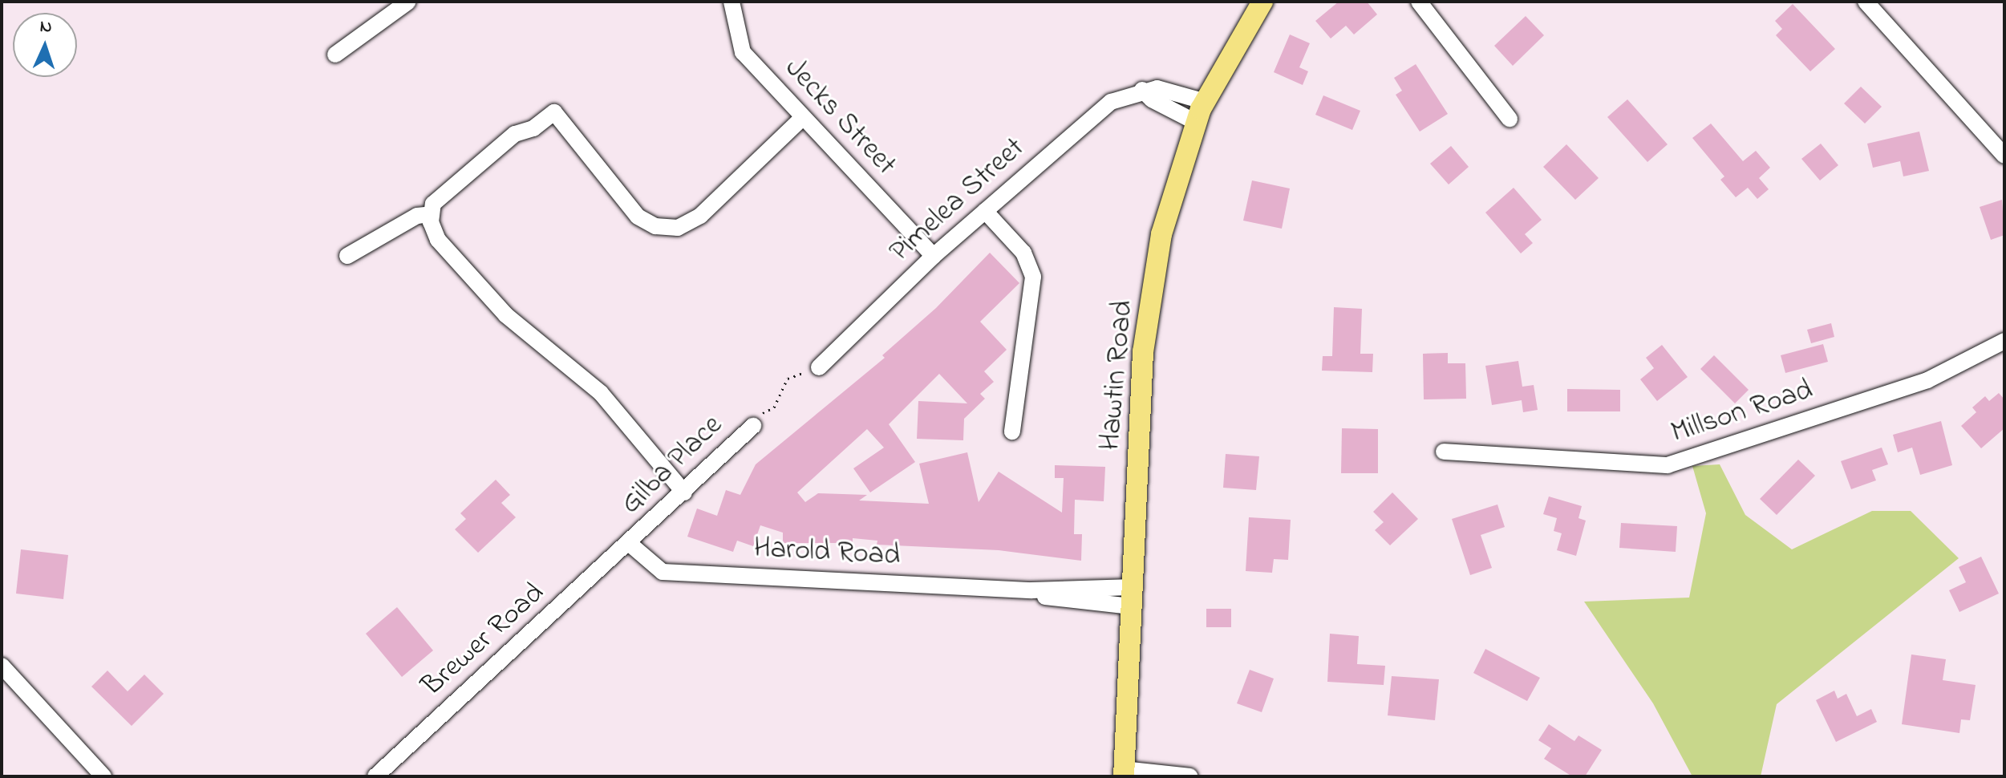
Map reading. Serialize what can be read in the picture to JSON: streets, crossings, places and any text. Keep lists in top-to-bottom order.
{
  "streets": {
    "main road": ["Hawtin Road"],
    "street": [
      "Jecks Street",
      "Pimelea Street",
      "Millson Road",
      "Gilba Place",
      "Harold Road",
      "Brewer Road"
    ]
  },
  "crossings": [
    ["Jecks Street", "Pimelea Street"],
    ["Pimelea Street", "Hawtin Road"],
    ["Hawtin Road", "Harold Road"],
    ["Gilba Place", "Harold Road"],
    ["Gilba Place", "Brewer Road"],
    ["Harold Road", "Brewer Road"]
  ],
  "north": "top"
}
